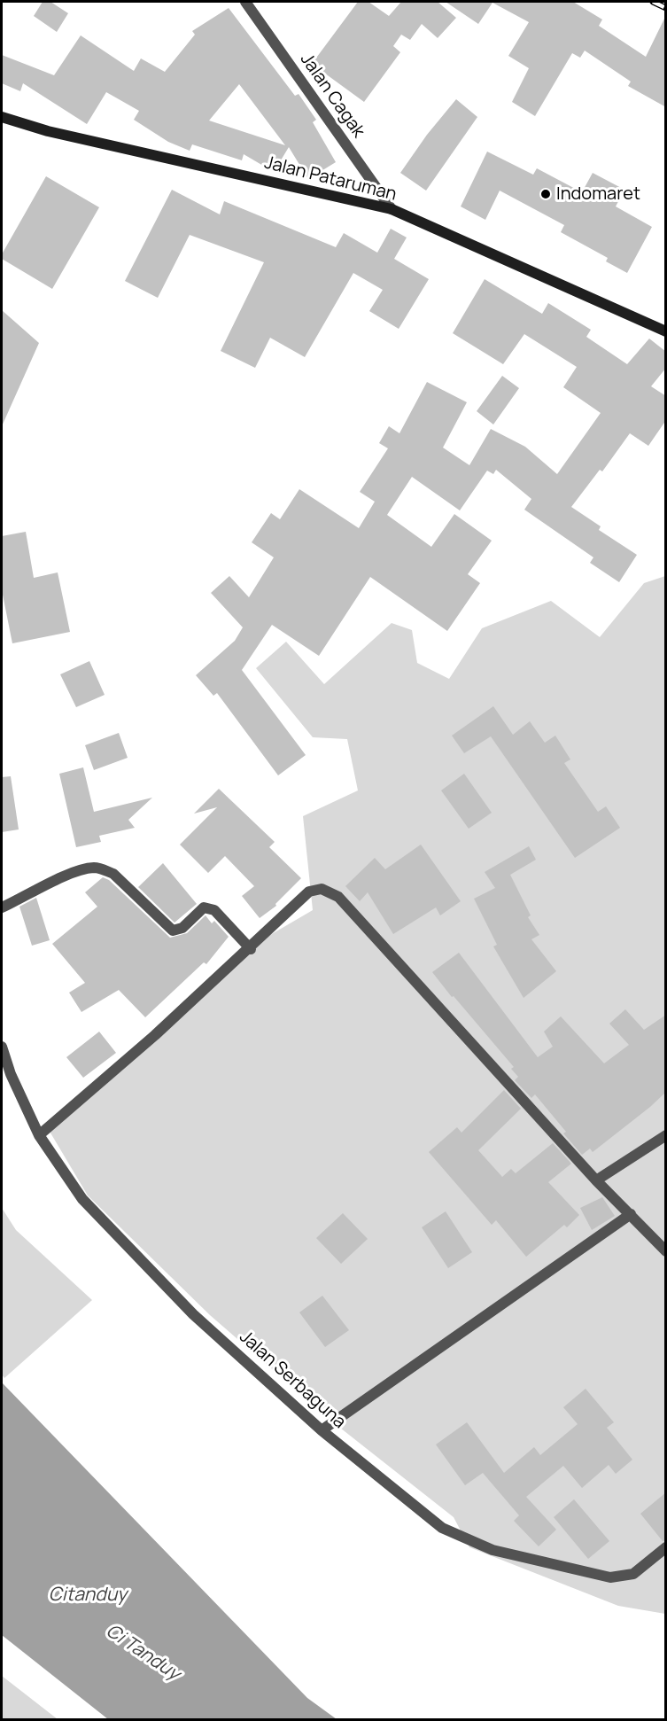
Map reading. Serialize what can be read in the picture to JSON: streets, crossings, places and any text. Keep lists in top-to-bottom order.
{
  "streets": {
    "street": ["Jalan Cagak", "Jalan Pataruman", "Jalan Serbaguna"]
  },
  "crossings": [
    ["Jalan Cagak", "Jalan Pataruman"]
  ],
  "water": ["Citanduy", "Ci Tanduy"],
  "places": ["Indomaret"]
}
